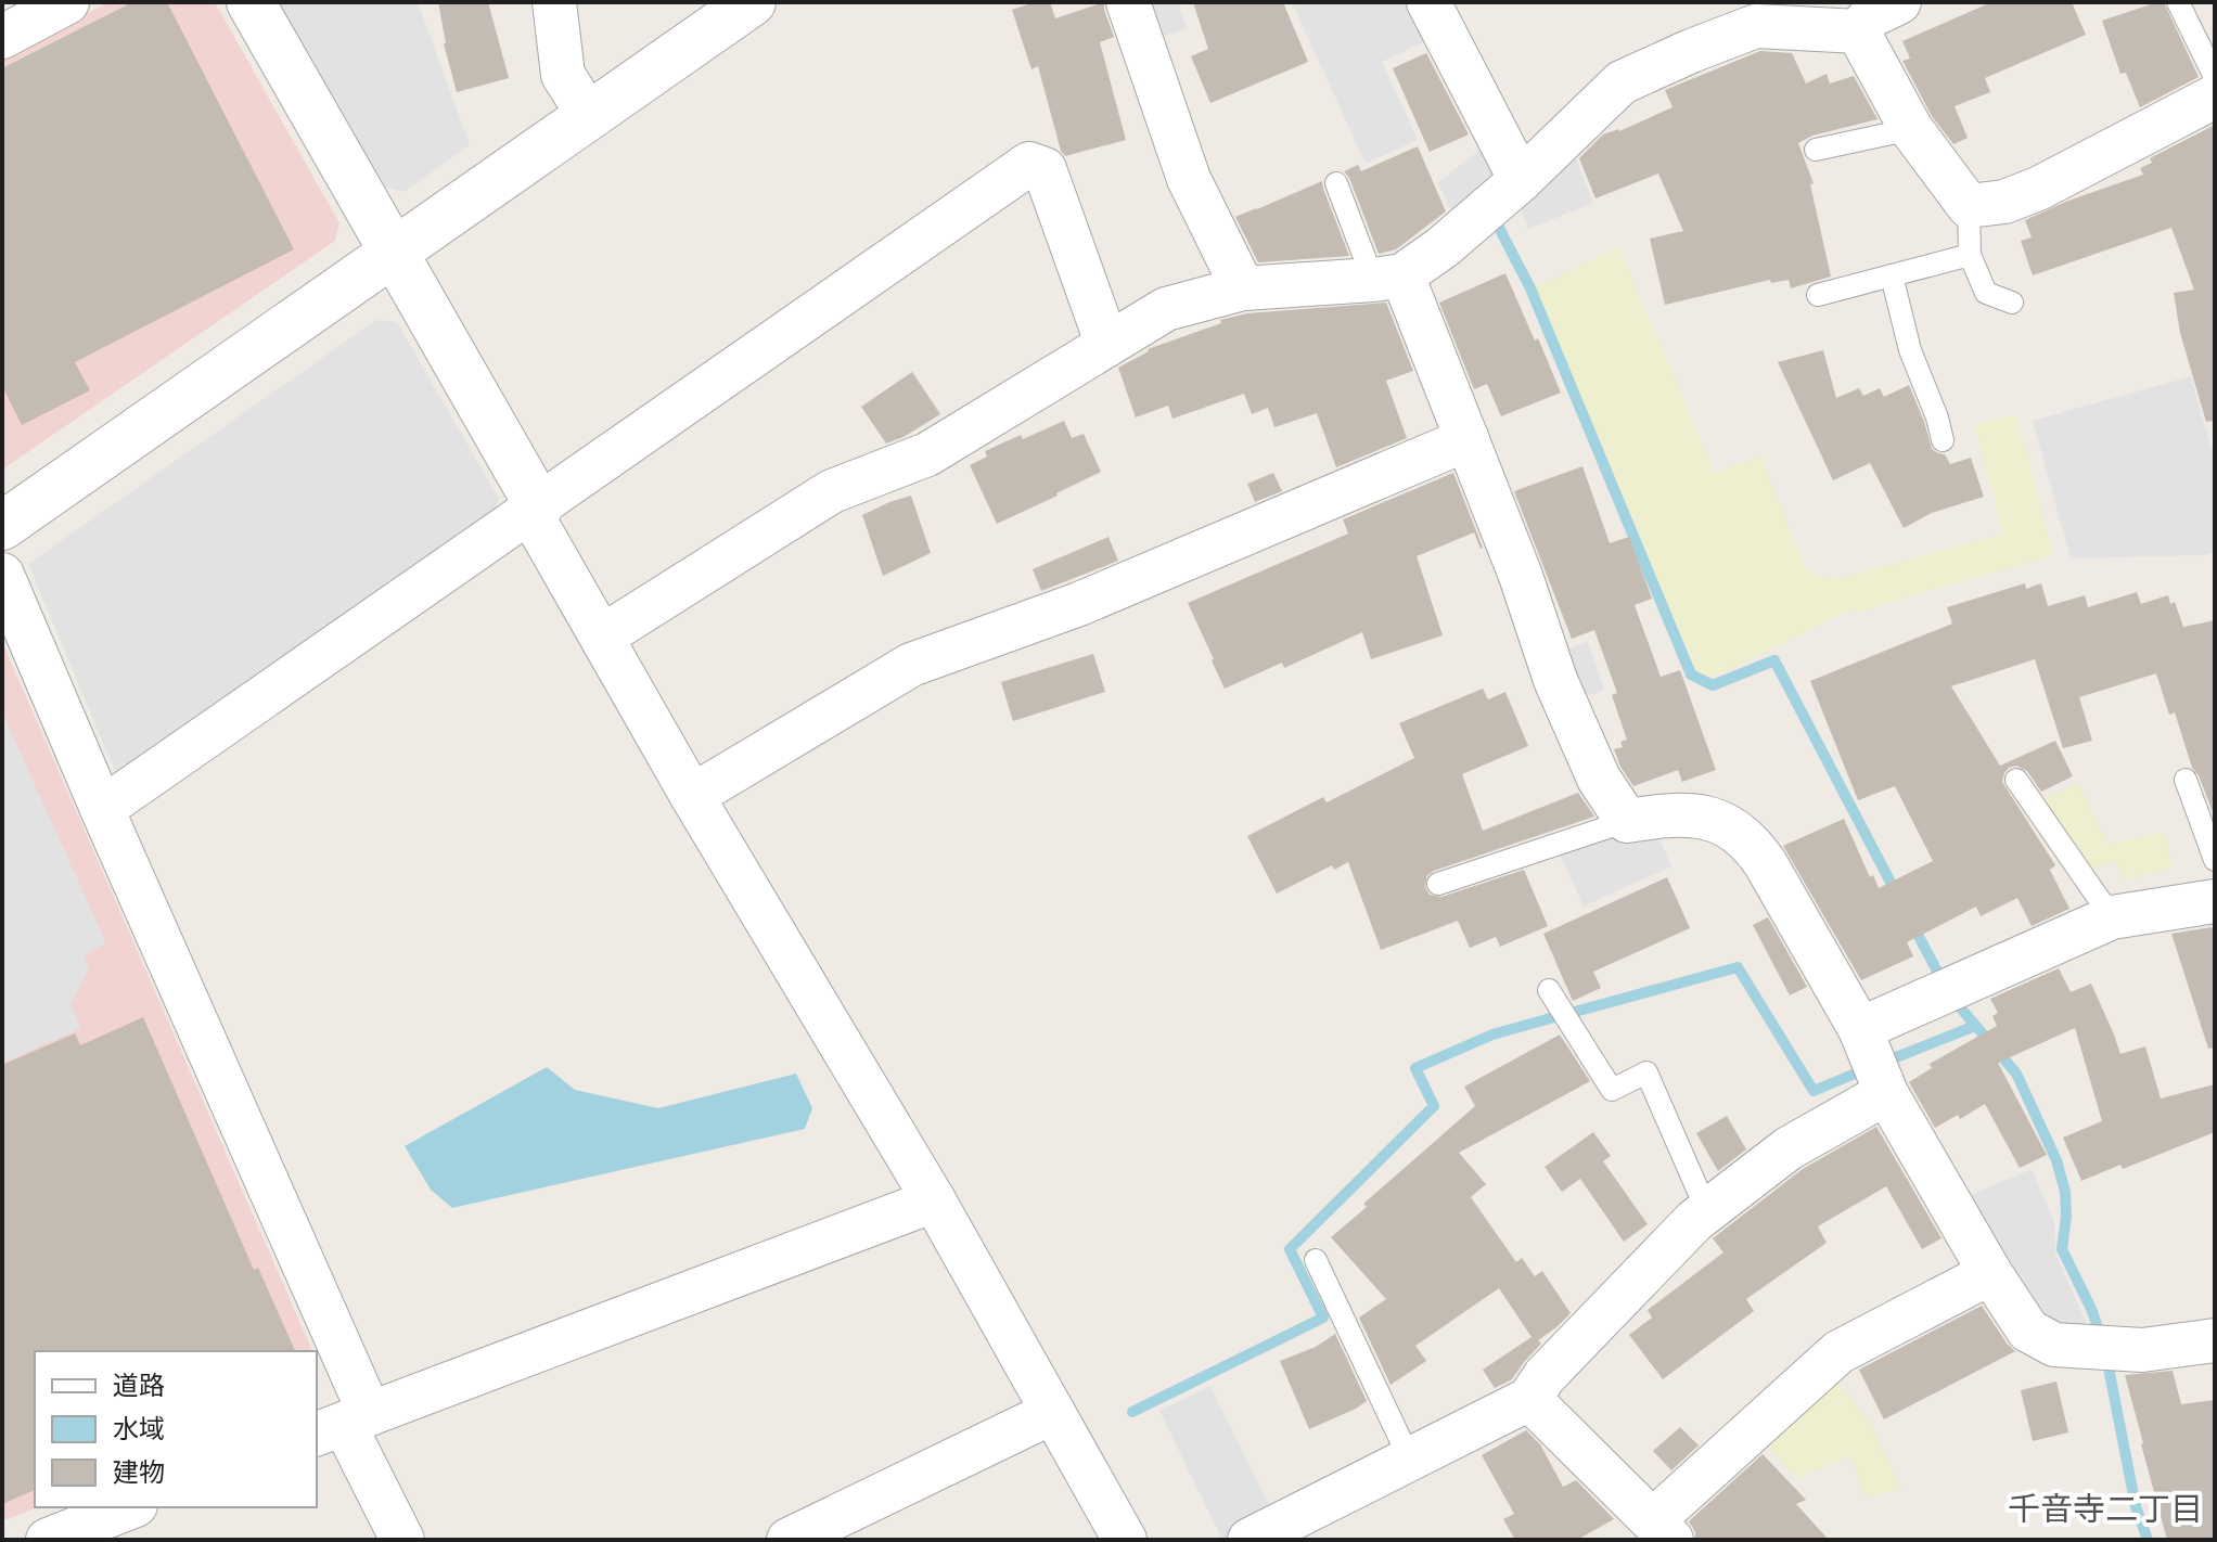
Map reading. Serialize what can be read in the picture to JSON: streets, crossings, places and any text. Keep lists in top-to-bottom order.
{
  "districts": ["千音寺二丁目"],
  "legend": ["道路", "水域", "建物"]
}
